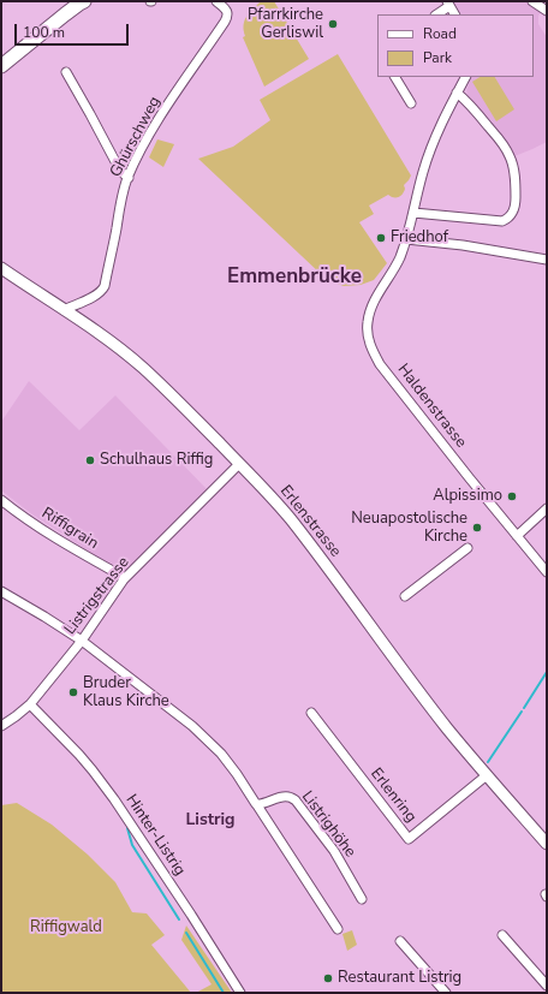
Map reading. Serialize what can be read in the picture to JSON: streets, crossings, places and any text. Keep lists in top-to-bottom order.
{
  "streets": {
    "street": [
      "Ghürschweg",
      "Haldenstrasse",
      "Erlenstrasse",
      "Riffigrain",
      "Listrigstrasse",
      "Erlenring",
      "Listrighöhe",
      "Hinter-Listrig"
    ]
  },
  "crossings": [
    ["Ghürschweg", "Erlenstrasse"],
    ["Erlenstrasse", "Listrigstrasse"],
    ["Erlenstrasse", "Erlenring"],
    ["Riffigrain", "Listrigstrasse"],
    ["Listrigstrasse", "Hinter-Listrig"]
  ],
  "districts": ["Emmenbrücke", "Listrig"],
  "parks": ["Riffigwald"],
  "places": [
    "Pfarrkirche Gerliswil",
    "Friedhof",
    "Schulhaus Riffig",
    "Alpissimo",
    "Neuapostolische Kirche",
    "Bruder Klaus Kirche",
    "Restaurant Listrig"
  ],
  "legend": ["Road", "Park"],
  "scale_bar": "100 m"
}
